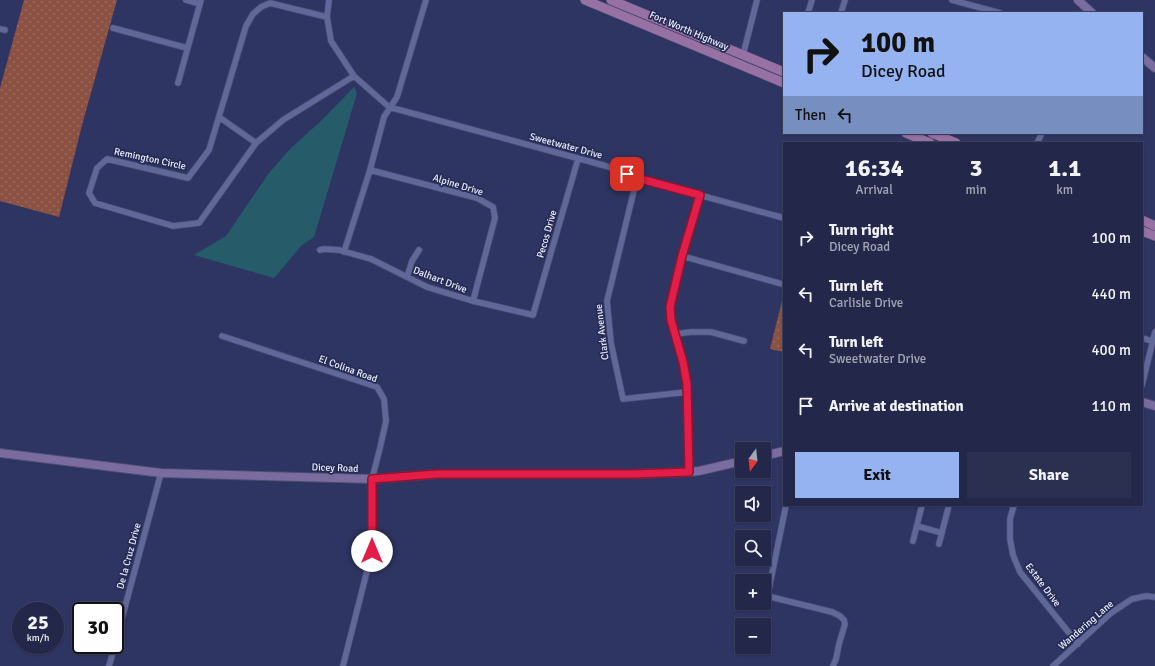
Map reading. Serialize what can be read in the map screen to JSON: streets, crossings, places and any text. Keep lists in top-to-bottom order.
{
  "streets": {
    "main road": ["Fort Worth Highway"],
    "street": [
      "Sweetwater Drive",
      "Remington Circle",
      "Alpine Drive",
      "Pecos Drive",
      "Dalhart Drive",
      "Clark Avenue",
      "El Colina Road",
      "Dicey Road",
      "De la Cruz Drive",
      "Estate Drive",
      "Wandering Lane"
    ]
  },
  "crossings": [
    ["Sweetwater Drive", "Remington Circle"],
    ["Sweetwater Drive", "Pecos Drive"],
    ["Sweetwater Drive", "Clark Avenue"],
    ["Alpine Drive", "Dalhart Drive"],
    ["Pecos Drive", "Dalhart Drive"],
    ["El Colina Road", "Dicey Road"],
    ["Dicey Road", "De la Cruz Drive"],
    ["Estate Drive", "Wandering Lane"]
  ],
  "north": "bottom",
  "page": {
    "turn": ["100 m", "Dicey Road"],
    "then": "Then",
    "eta": [
      "16:34",
      "Arrival",
      "3",
      "min",
      "1.1",
      "km"
    ],
    "list": [
      {
        "name": "Turn right",
        "note": "Dicey Road",
        "value": "100 m"
      },
      {
        "name": "Turn left",
        "note": "Carlisle Drive",
        "value": "440 m"
      },
      {
        "name": "Turn left",
        "note": "Sweetwater Drive",
        "value": "400 m"
      },
      {
        "name": "Arrive at destination",
        "value": "110 m"
      }
    ],
    "map_buttons": ["+", "−"],
    "buttons": ["Exit", "Share"],
    "speed": "25 km/h",
    "limit": "30"
  }
}
